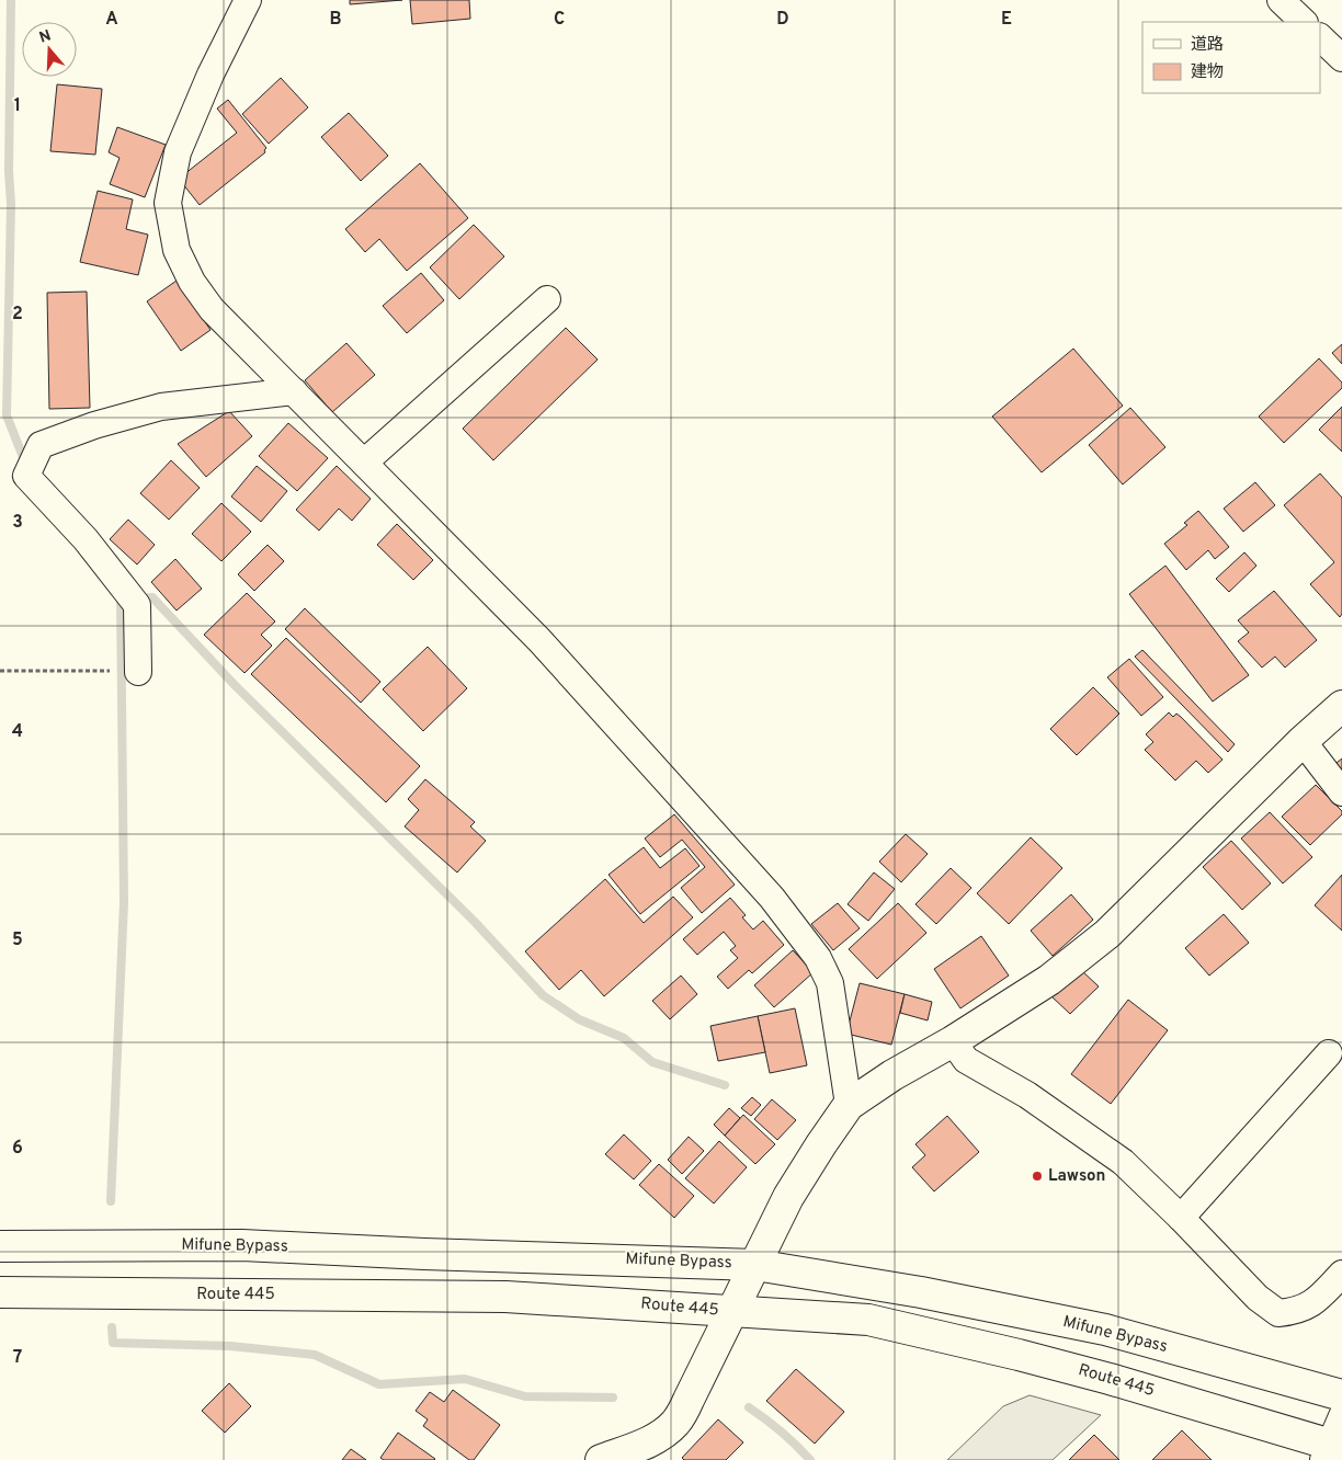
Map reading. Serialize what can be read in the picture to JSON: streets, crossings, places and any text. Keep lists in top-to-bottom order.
{
  "streets": {
    "main road": ["Mifune Bypass", "Route 445"]
  },
  "places": ["Lawson"],
  "legend": ["道路", "建物"],
  "north": "top",
  "grid": {
    "columns": [
      "A",
      "B",
      "C",
      "D",
      "E"
    ],
    "rows": [
      "1",
      "2",
      "3",
      "4",
      "5",
      "6",
      "7"
    ]
  }
}
